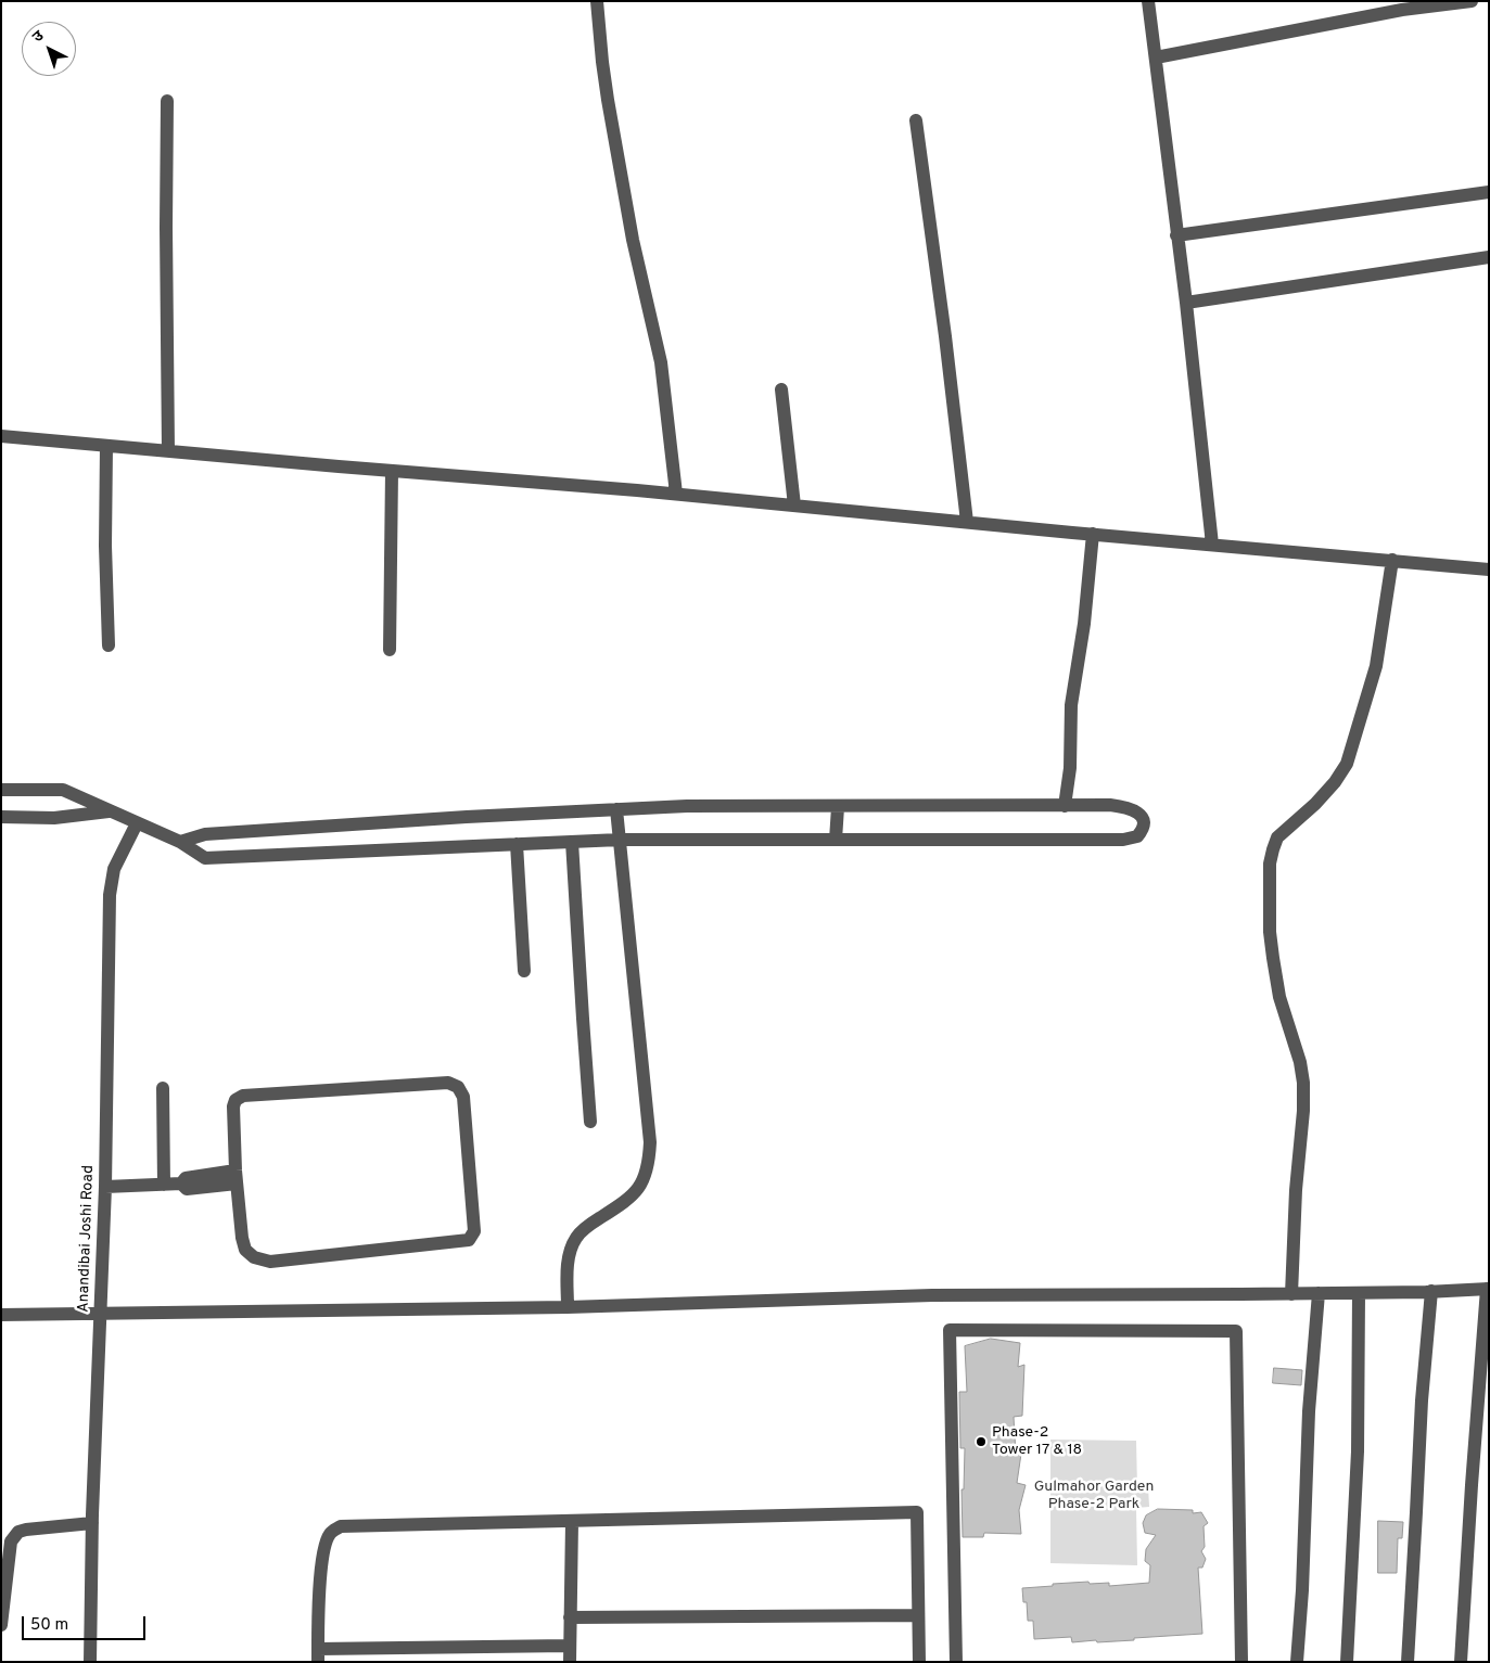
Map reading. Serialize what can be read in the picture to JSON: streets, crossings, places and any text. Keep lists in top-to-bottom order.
{
  "streets": {
    "street": ["Anandibai Joshi Road"]
  },
  "parks": ["Gulmahor Garden Phase-2 Park"],
  "places": ["Phase-2 Tower 17 & 18"],
  "scale_bar": "50 m",
  "north": "top left"
}
